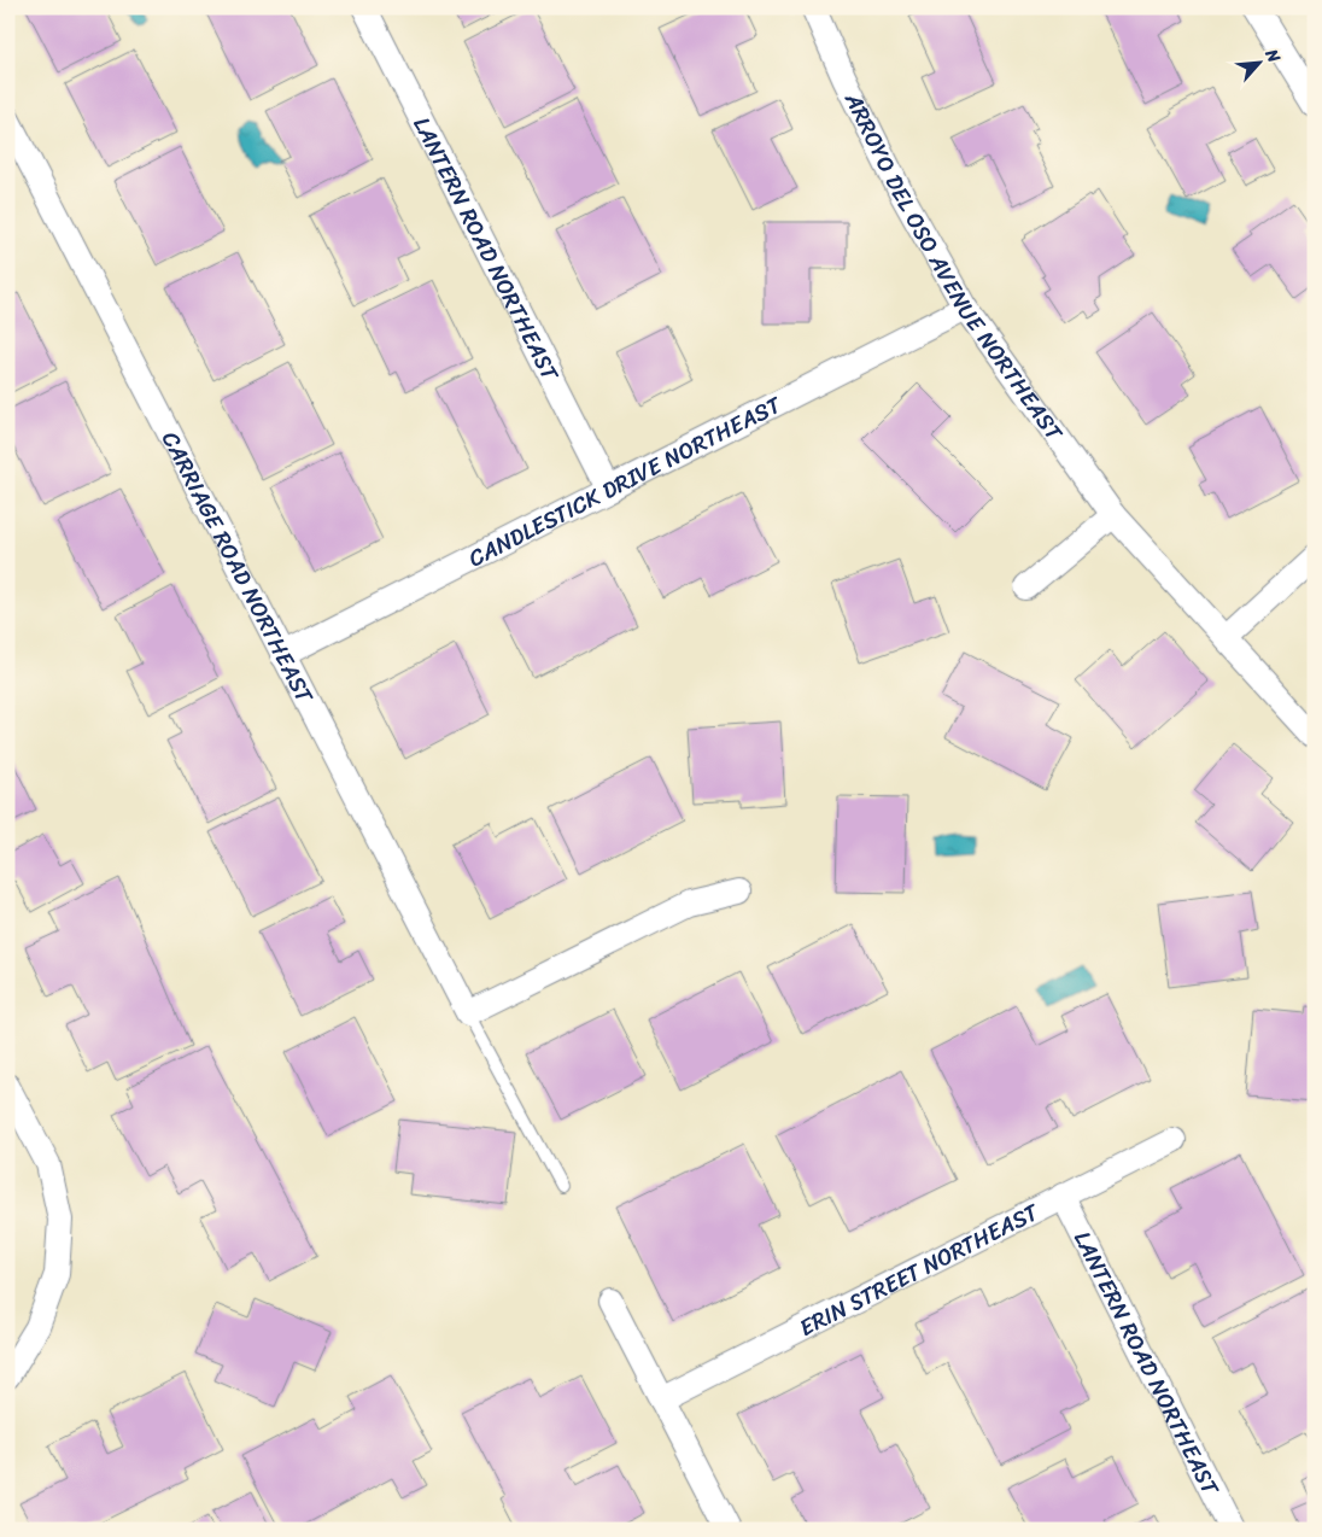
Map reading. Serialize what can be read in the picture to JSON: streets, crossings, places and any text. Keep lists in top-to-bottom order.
{
  "streets": {
    "street": [
      "LANTERN ROAD NORTHEAST",
      "ARROYO DEL OSO AVENUE NORTHEAST",
      "CANDLESTICK DRIVE NORTHEAST",
      "CARRIAGE ROAD NORTHEAST",
      "ERIN STREET NORTHEAST"
    ]
  },
  "crossings": [
    ["LANTERN ROAD NORTHEAST", "CANDLESTICK DRIVE NORTHEAST"],
    ["LANTERN ROAD NORTHEAST", "ERIN STREET NORTHEAST"],
    ["ARROYO DEL OSO AVENUE NORTHEAST", "CANDLESTICK DRIVE NORTHEAST"],
    ["CANDLESTICK DRIVE NORTHEAST", "CARRIAGE ROAD NORTHEAST"]
  ],
  "north": "top right"
}
